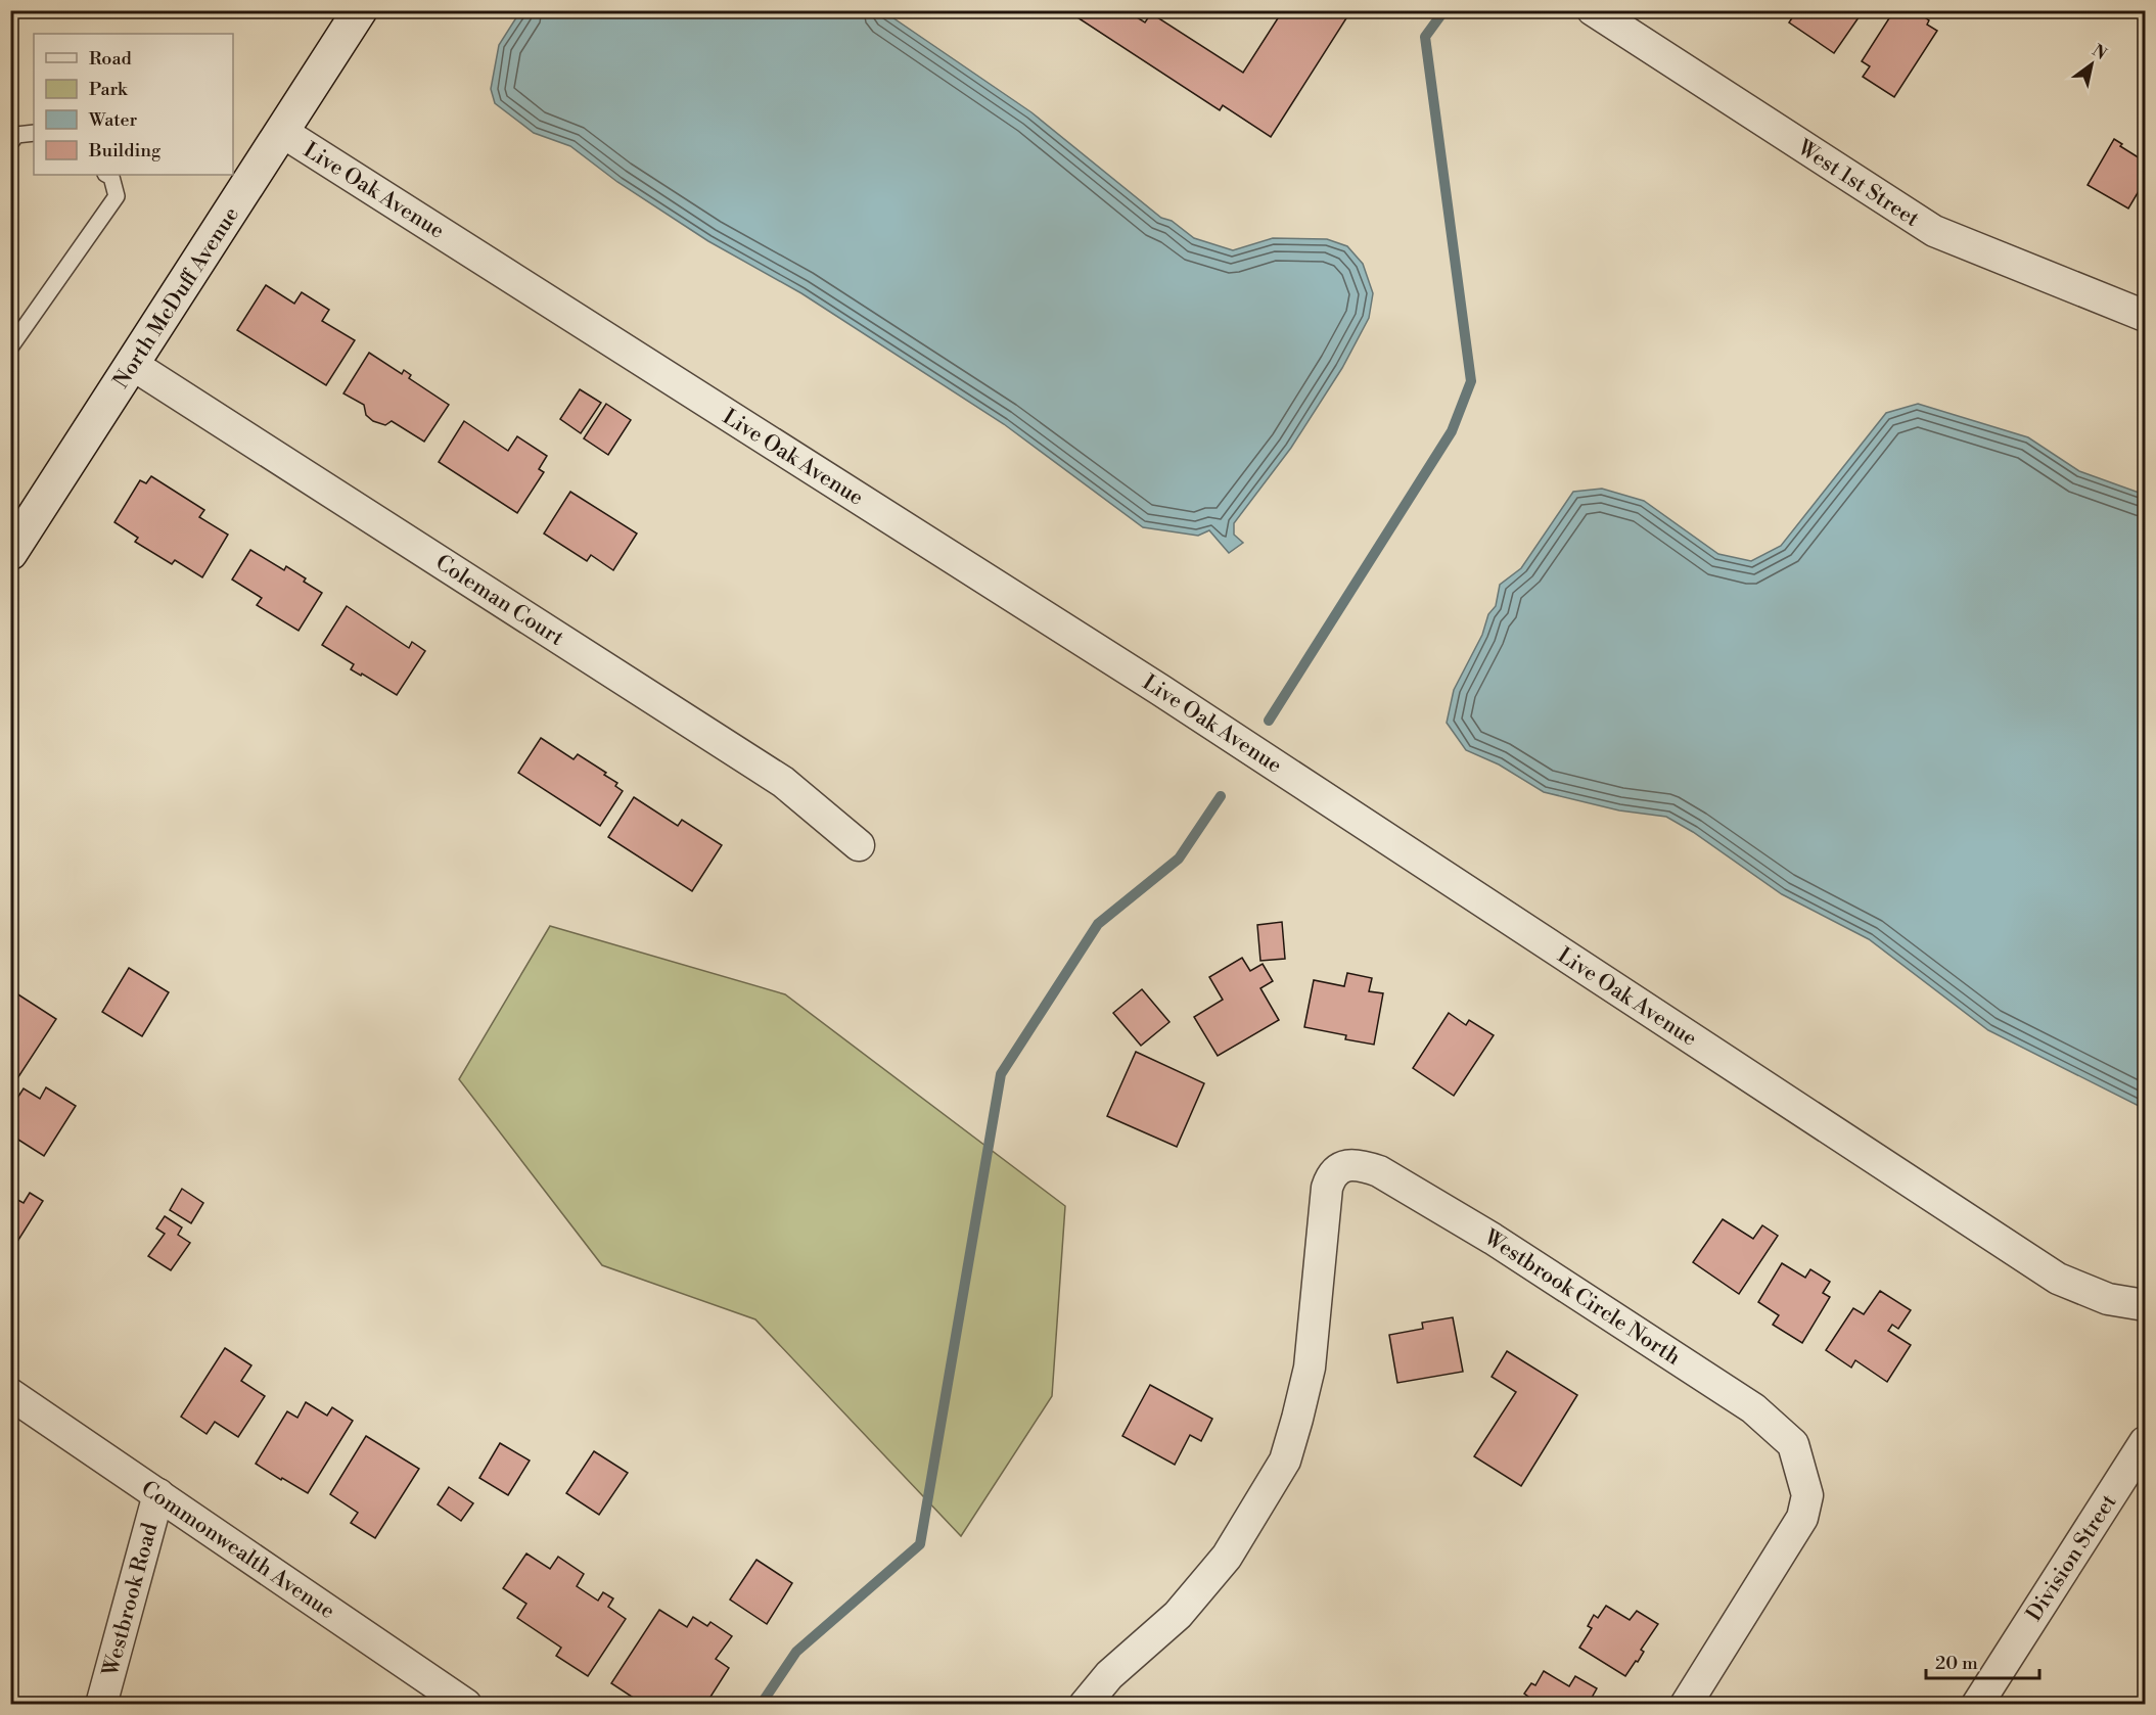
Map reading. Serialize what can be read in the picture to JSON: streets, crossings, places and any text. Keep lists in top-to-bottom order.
{
  "streets": {
    "main road": ["North McDuff Avenue"],
    "street": [
      "West 1st Street",
      "Live Oak Avenue",
      "Coleman Court",
      "Westbrook Circle North",
      "Commonwealth Avenue",
      "Division Street",
      "Westbrook Road"
    ]
  },
  "crossings": [
    ["Live Oak Avenue", "North McDuff Avenue"],
    ["North McDuff Avenue", "Coleman Court"],
    ["Commonwealth Avenue", "Westbrook Road"]
  ],
  "legend": [
    "Road",
    "Park",
    "Water",
    "Building"
  ],
  "scale_bar": "20 m",
  "north": "top right"
}
